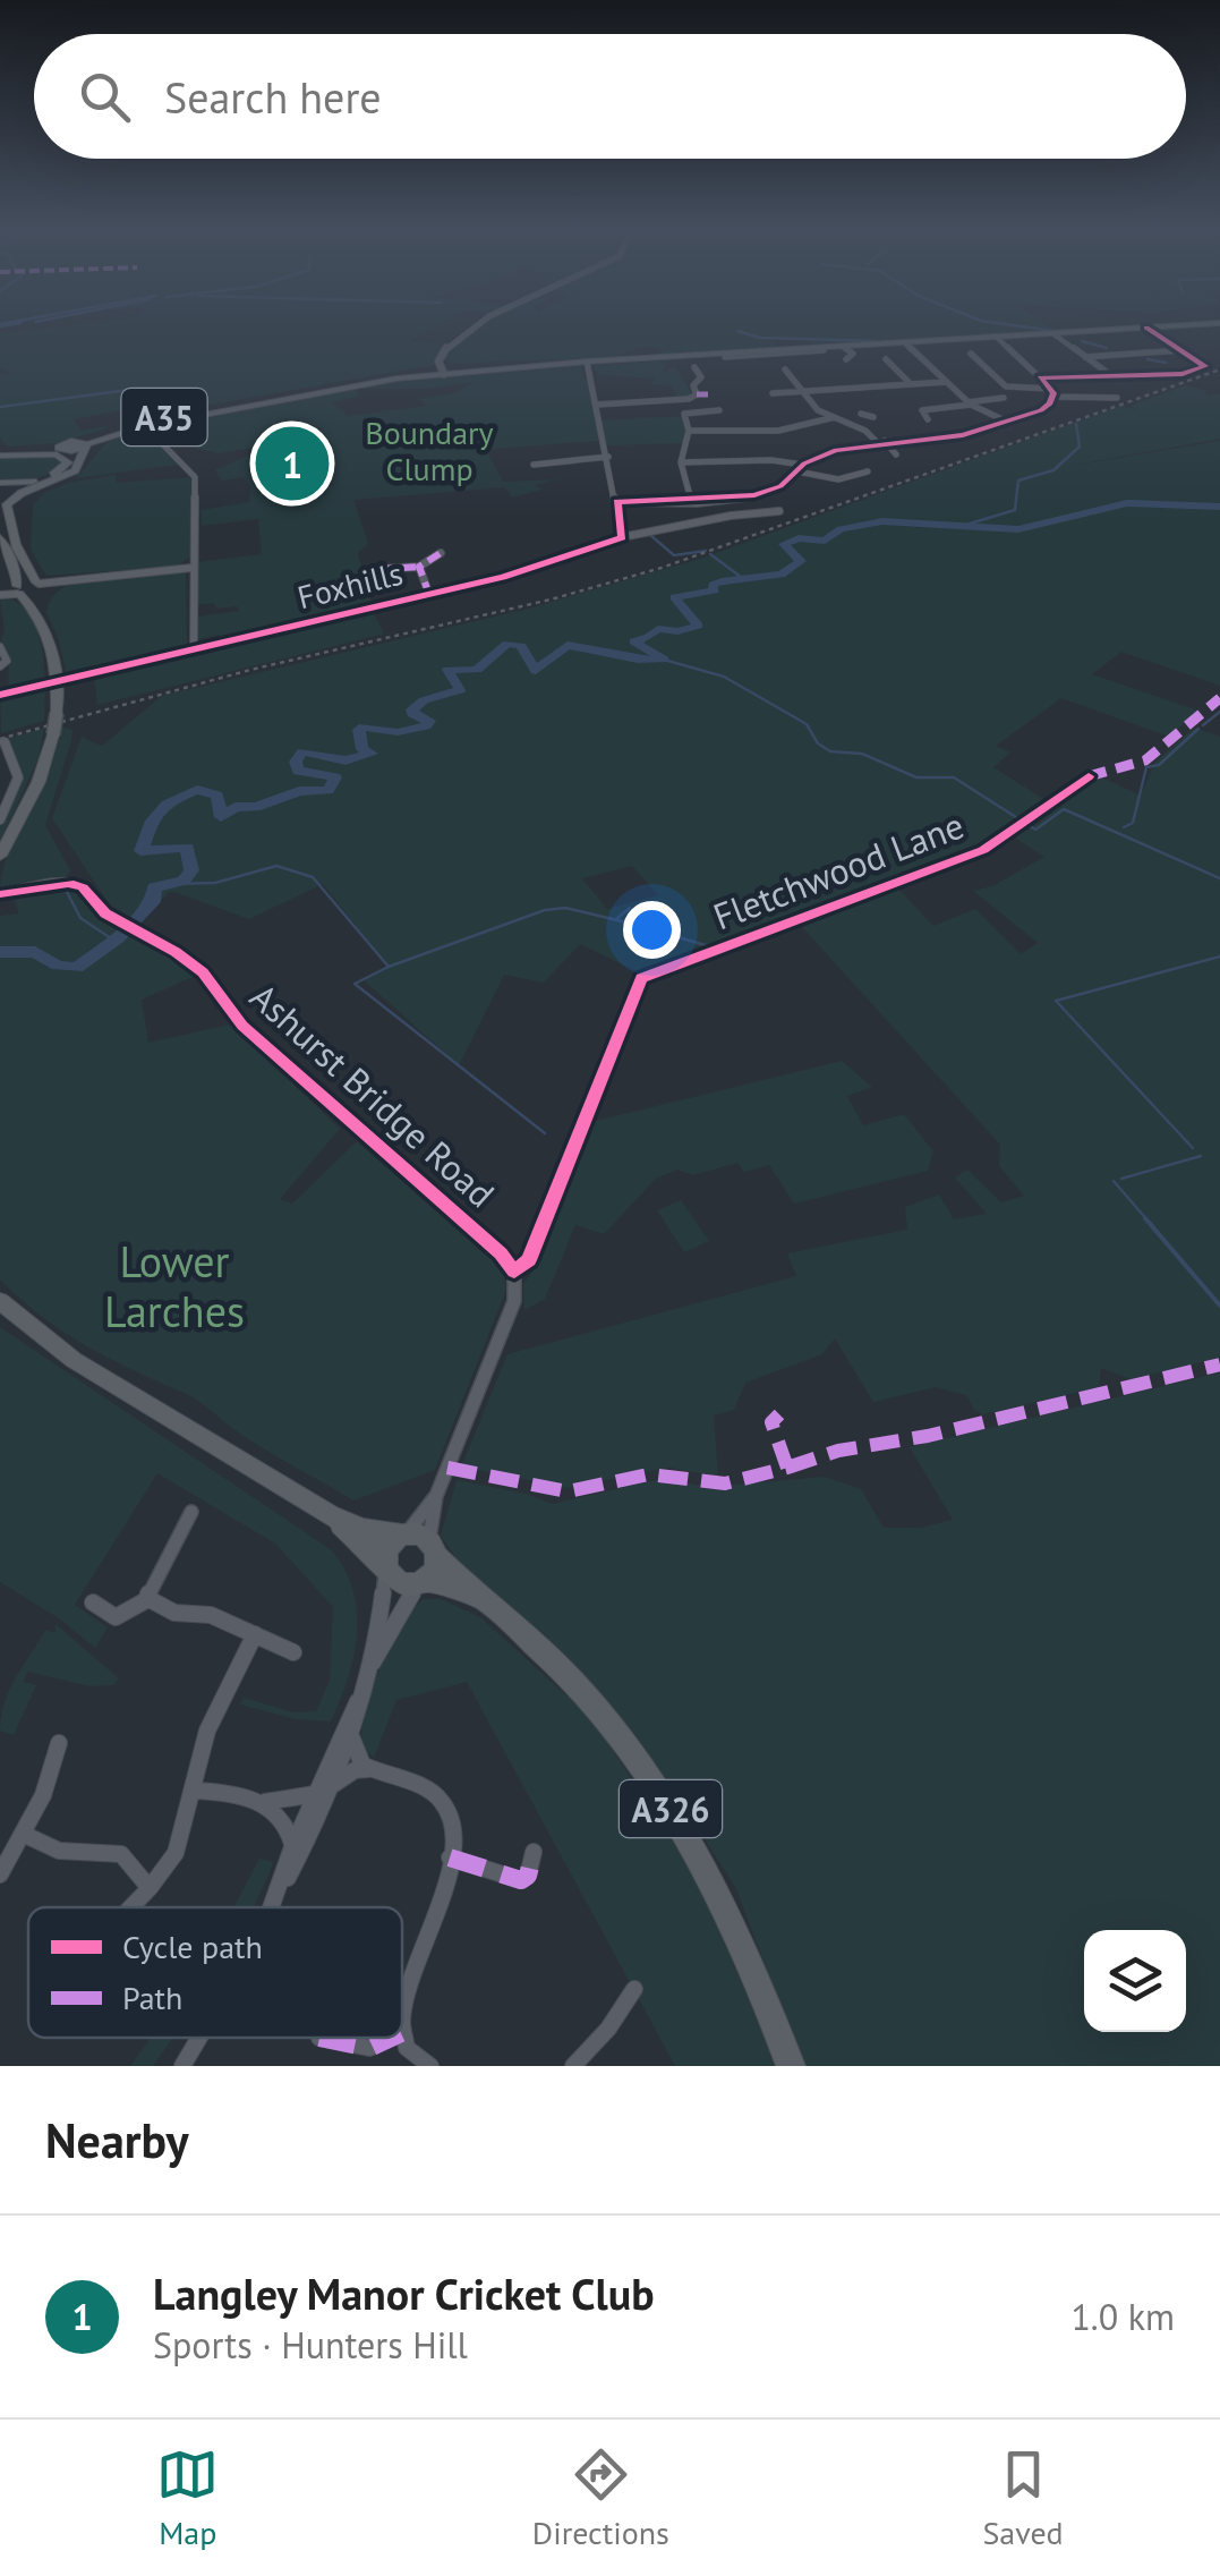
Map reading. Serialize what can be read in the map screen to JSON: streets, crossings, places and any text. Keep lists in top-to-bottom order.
{
  "streets": {
    "main road": ["A35", "A326"],
    "street": ["Foxhills", "Fletchwood Lane", "Ashurst Bridge Road"]
  },
  "crossings": [
    ["Fletchwood Lane", "Ashurst Bridge Road"]
  ],
  "parks": ["Boundary Clump", "Lower Larches"],
  "legend": ["Cycle path", "Path"],
  "page": {
    "search": "Search here",
    "pins": "1",
    "heading": "Nearby",
    "list": [
      {
        "mark": "1",
        "name": "Langley Manor Cricket Club",
        "note": "Sports · Hunters Hill",
        "value": "1.0 km"
      }
    ],
    "nav": ["Map", "Directions", "Saved"]
  }
}
